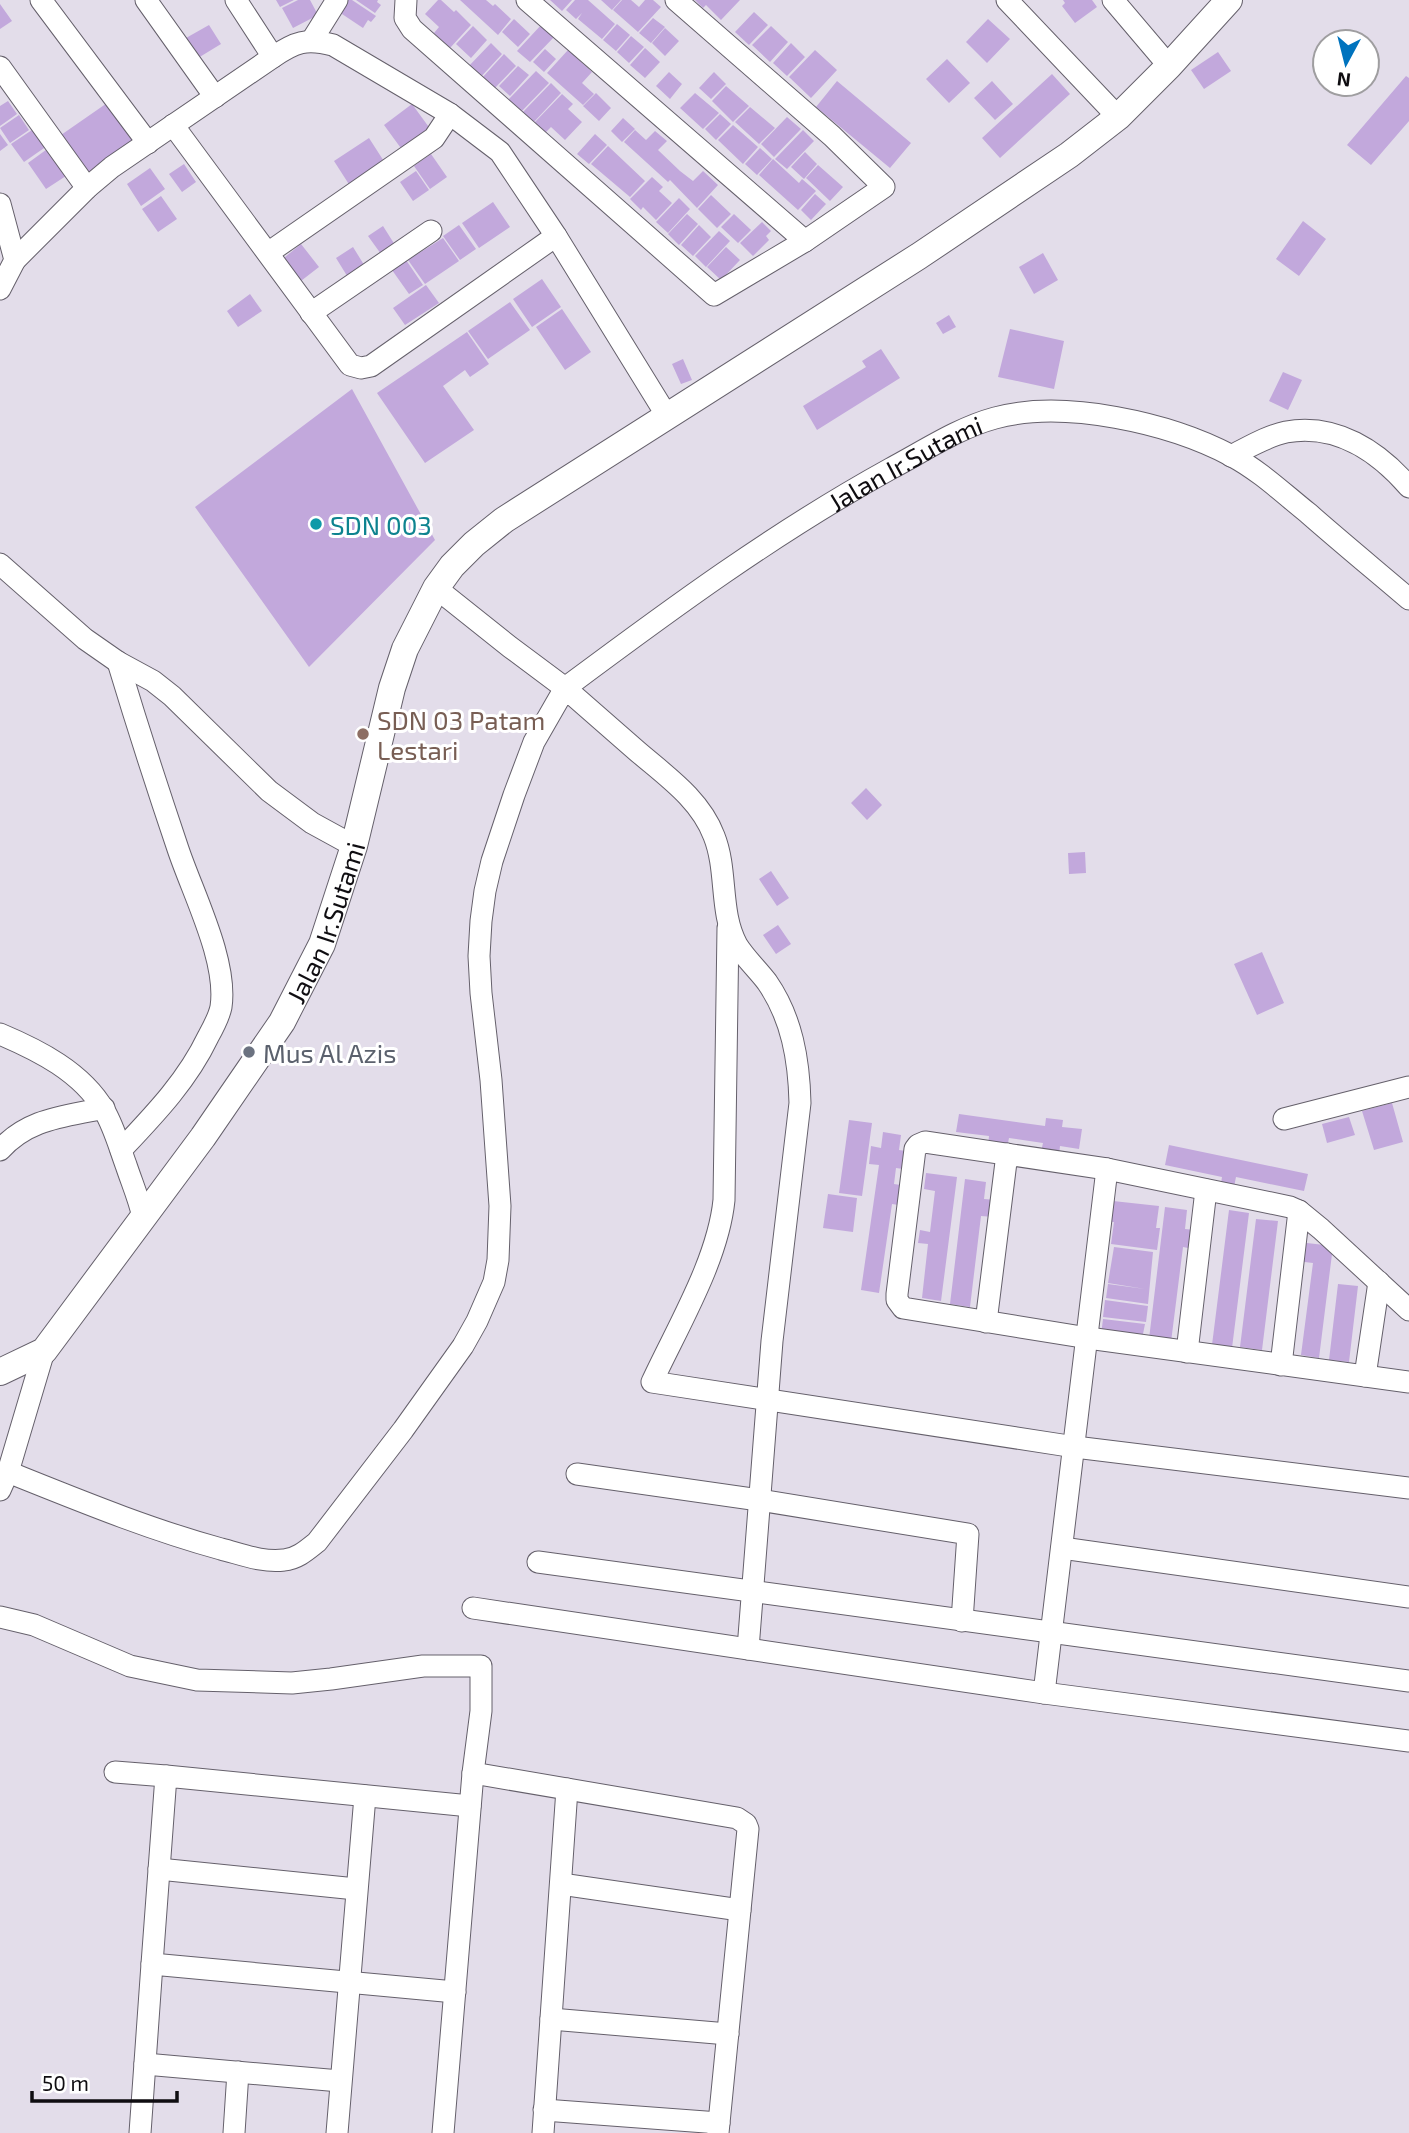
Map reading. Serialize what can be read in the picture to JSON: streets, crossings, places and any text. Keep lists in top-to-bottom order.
{
  "streets": {
    "street": ["Jalan Ir.Sutami"]
  },
  "places": ["SDN 003", "SDN 03 Patam Lestari", "Mus Al Azis"],
  "scale_bar": "50 m",
  "north": "bottom"
}
